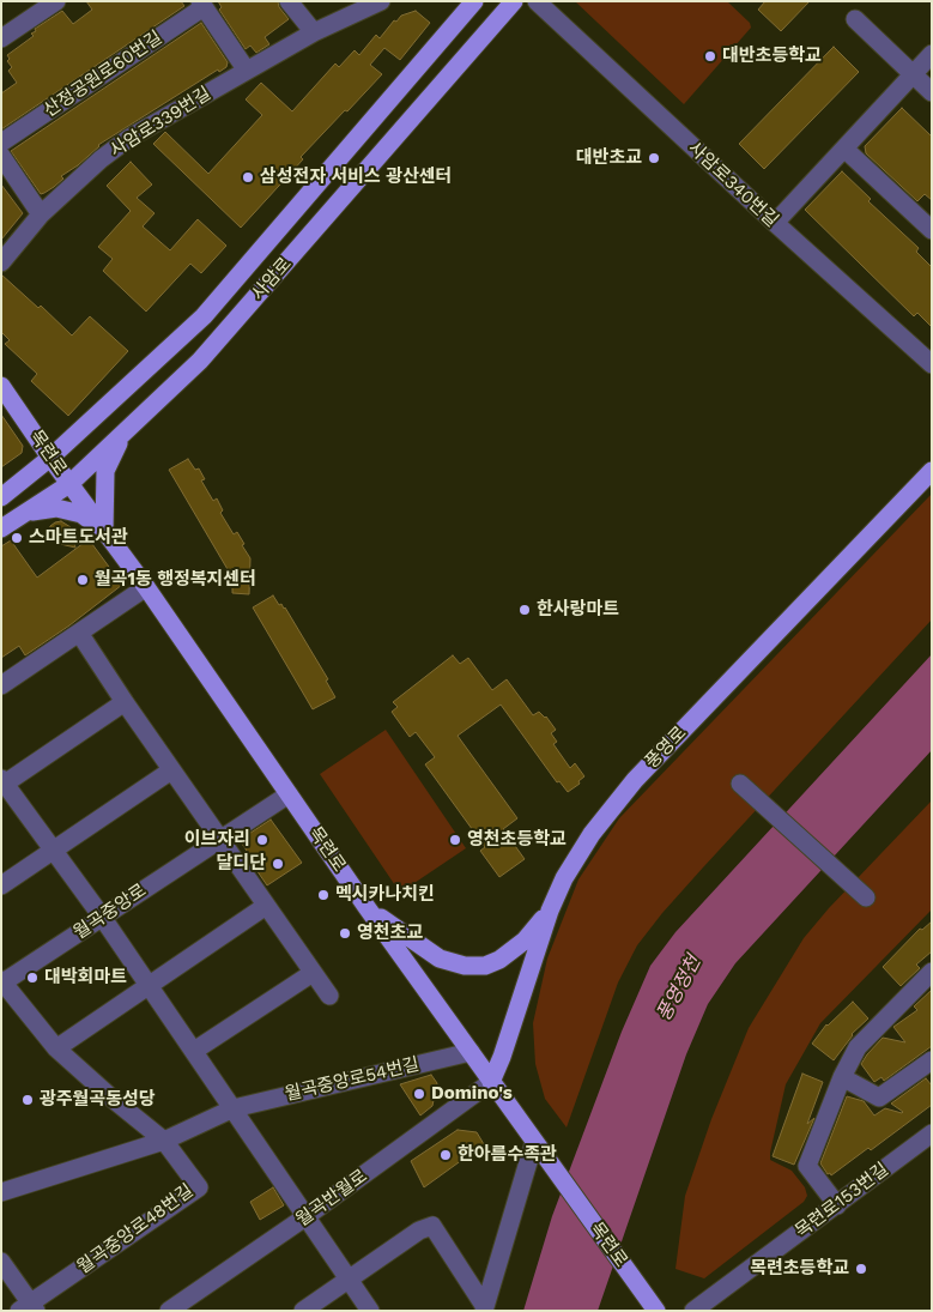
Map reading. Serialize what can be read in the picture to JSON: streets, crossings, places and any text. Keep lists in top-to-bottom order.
{
  "streets": {
    "main road": ["사암로", "목련로", "풍영로"],
    "street": [
      "산정공원로60번길",
      "사암로339번길",
      "사암로340번길",
      "월곡중앙로",
      "월곡중앙로54번길",
      "월곡반월로",
      "목련로153번길",
      "월곡중앙로48번길"
    ]
  },
  "crossings": [
    ["사암로", "목련로"],
    ["목련로", "풍영로"],
    ["목련로", "월곡중앙로"],
    ["목련로", "월곡중앙로54번길"],
    ["목련로", "월곡반월로"],
    ["풍영로", "월곡반월로"],
    ["월곡중앙로", "월곡중앙로48번길"],
    ["월곡중앙로54번길", "월곡중앙로48번길"]
  ],
  "water": ["풍영정천"],
  "places": [
    "대반초등학교",
    "대반초교",
    "삼성전자 서비스 광산센터",
    "스마트도서관",
    "월곡1동 행정복지센터",
    "한사랑마트",
    "이브자리",
    "영천초등학교",
    "달디단",
    "멕시카나치킨",
    "영천초교",
    "대박회마트",
    "Domino's",
    "광주월곡동성당",
    "한아름수족관",
    "목련초등학교"
  ]
}
